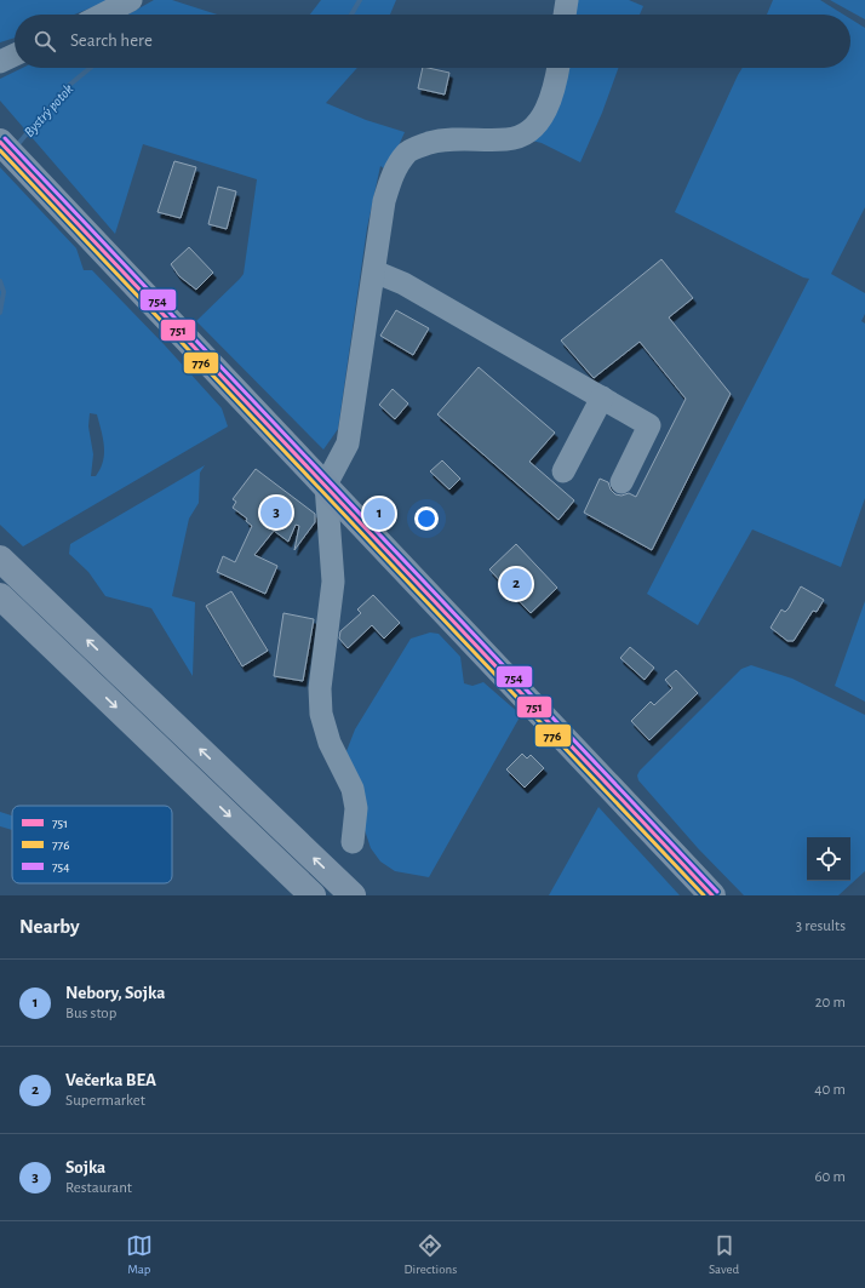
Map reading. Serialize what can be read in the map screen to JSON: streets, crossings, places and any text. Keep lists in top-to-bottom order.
{
  "water": ["Bystrý potok"],
  "lines": ["transit line 754", "transit line 751", "transit line 776"],
  "legend": ["751", "776", "754"],
  "page": {
    "search": "Search here",
    "pins": ["3", "1", "2"],
    "heading": ["Nearby", "3 results"],
    "list": [
      {
        "mark": "1",
        "name": "Nebory, Sojka",
        "note": "Bus stop",
        "value": "20 m"
      },
      {
        "mark": "2",
        "name": "Večerka BEA",
        "note": "Supermarket",
        "value": "40 m"
      },
      {
        "mark": "3",
        "name": "Sojka",
        "note": "Restaurant",
        "value": "60 m"
      }
    ],
    "nav": ["Map", "Directions", "Saved"]
  }
}
